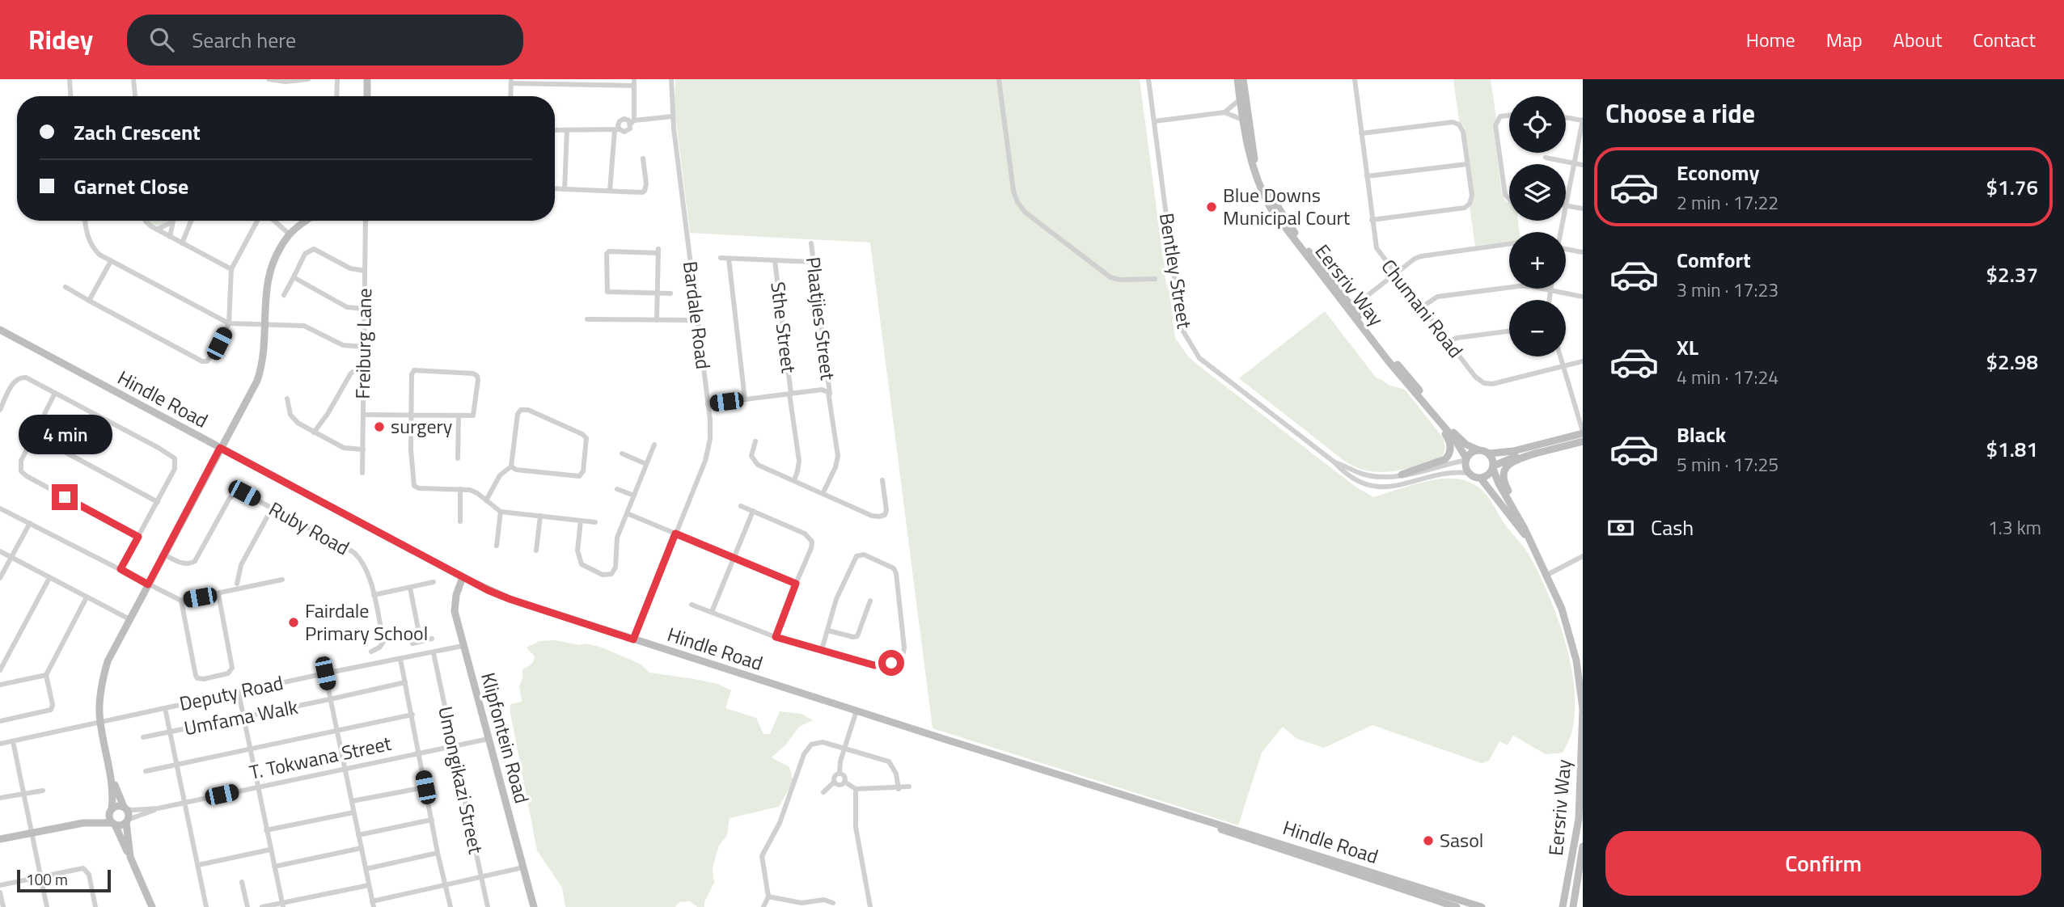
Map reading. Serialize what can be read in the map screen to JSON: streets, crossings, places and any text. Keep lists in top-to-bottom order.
{
  "streets": {
    "main road": ["Eersriv Way", "Hindle Road", "Klipfontein Road"],
    "street": [
      "Bentley Street",
      "Chumani Road",
      "Bardale Road",
      "Plaatjies Street",
      "Sthe Street",
      "Freiburg Lane",
      "Ruby Road",
      "Deputy Road",
      "Umfama Walk",
      "T. Tokwana Street",
      "Umongikazi Street"
    ]
  },
  "crossings": [
    ["Bentley Street", "Eersriv Way"],
    ["Bardale Road", "Hindle Road"],
    ["Hindle Road", "Klipfontein Road"],
    ["Deputy Road", "Klipfontein Road"],
    ["Deputy Road", "Umongikazi Street"],
    ["Klipfontein Road", "T. Tokwana Street"],
    ["T. Tokwana Street", "Umongikazi Street"]
  ],
  "places": [
    "Blue Downs Municipal Court",
    "surgery",
    "Fairdale Primary School",
    "Sasol"
  ],
  "scale_bar": "100 m",
  "page": {
    "header": "Ridey",
    "search": "Search here",
    "nav": [
      "Home",
      "Map",
      "About",
      "Contact"
    ],
    "heading": "Choose a ride",
    "map_buttons": ["+", "−"],
    "banner": ["Zach Crescent", "Garnet Close"],
    "list": [
      {
        "name": "Economy",
        "note": "2 min · 17:22",
        "value": "$1.76"
      },
      {
        "name": "Comfort",
        "note": "3 min · 17:23",
        "value": "$2.37"
      },
      {
        "name": "XL",
        "note": "4 min · 17:24",
        "value": "$2.98"
      },
      {
        "name": "Black",
        "note": "5 min · 17:25",
        "value": "$1.81"
      }
    ],
    "bubble": "4 min",
    "pay": ["Cash", "1.3 km"],
    "buttons": "Confirm",
    "scale": "100 m"
  }
}
